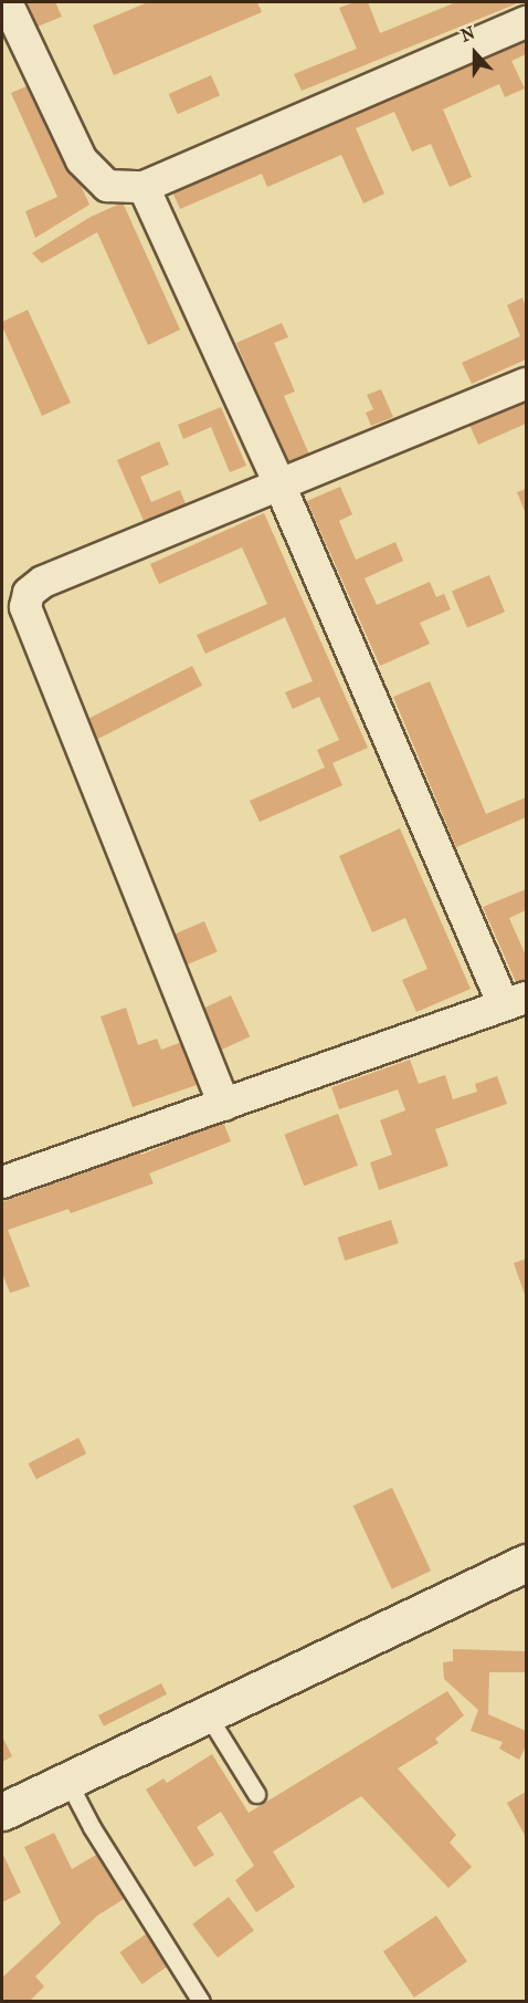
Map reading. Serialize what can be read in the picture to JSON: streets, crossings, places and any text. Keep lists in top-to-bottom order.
{
  "north": "top"
}
